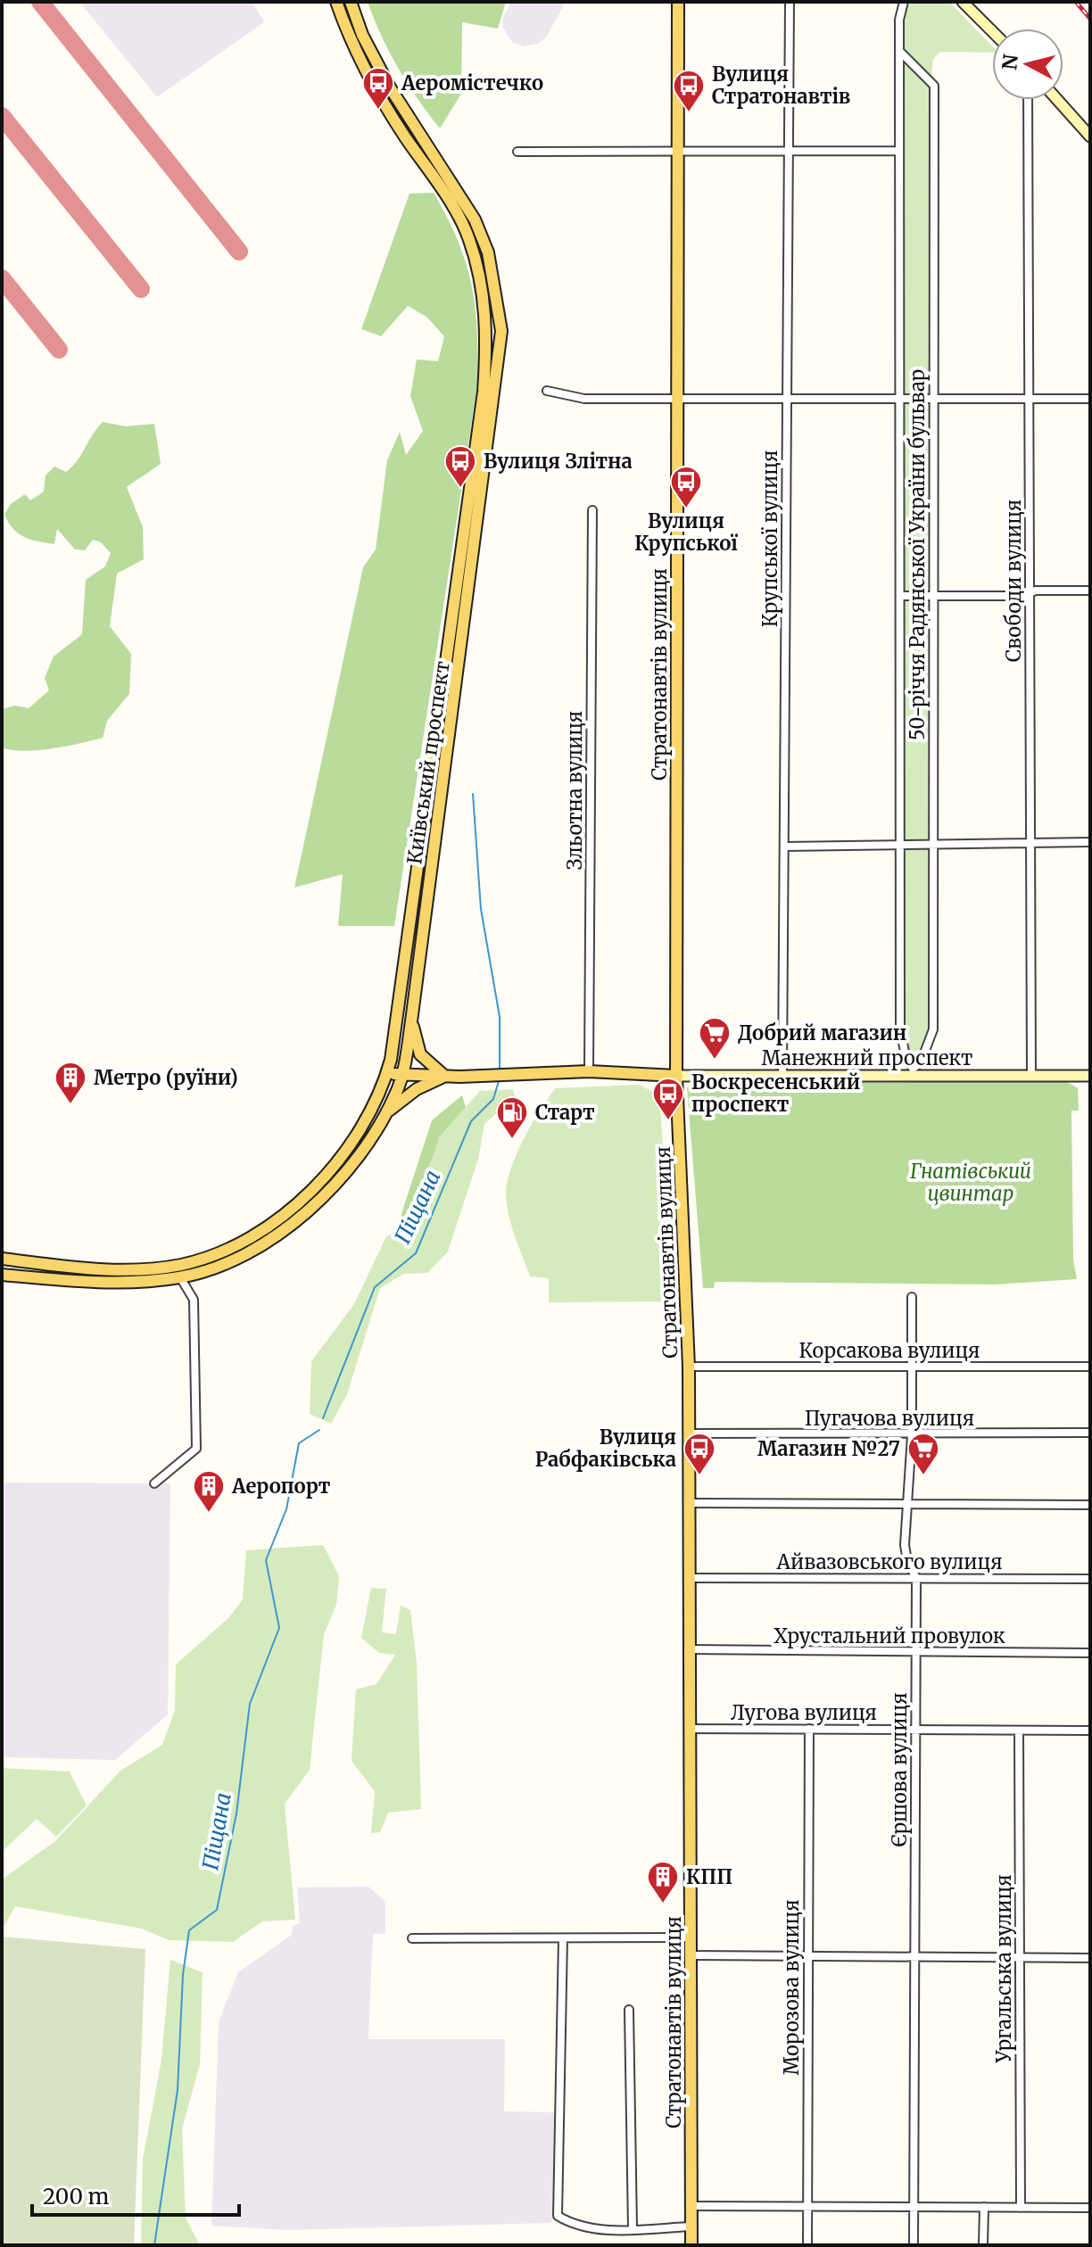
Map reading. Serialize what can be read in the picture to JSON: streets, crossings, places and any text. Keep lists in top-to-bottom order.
{
  "streets": {
    "main road": ["Стратонавтів вулиця", "Київський проспект", "Манежний проспект"],
    "street": [
      "Крупської вулиця",
      "50-річчя Радянської України бульвар",
      "Свободи вулиця",
      "Зльотна вулиця",
      "Корсакова вулиця",
      "Пугачова вулиця",
      "Айвазовського вулиця",
      "Хрустальний провулок",
      "Лугова вулиця",
      "Єршова вулиця",
      "Ургальська вулиця",
      "Морозова вулиця"
    ]
  },
  "crossings": [
    ["Крупської вулиця", "Манежний проспект"],
    ["50-річчя Радянської України бульвар", "Манежний проспект"],
    ["Свободи вулиця", "Манежний проспект"],
    ["Стратонавтів вулиця", "Манежний проспект"],
    ["Стратонавтів вулиця", "Корсакова вулиця"],
    ["Стратонавтів вулиця", "Пугачова вулиця"],
    ["Стратонавтів вулиця", "Айвазовського вулиця"],
    ["Стратонавтів вулиця", "Хрустальний провулок"],
    ["Стратонавтів вулиця", "Лугова вулиця"],
    ["Київський проспект", "Манежний проспект"],
    ["Зльотна вулиця", "Манежний проспект"],
    ["Корсакова вулиця", "Єршова вулиця"],
    ["Пугачова вулиця", "Єршова вулиця"],
    ["Айвазовського вулиця", "Єршова вулиця"],
    ["Хрустальний провулок", "Єршова вулиця"],
    ["Лугова вулиця", "Єршова вулиця"],
    ["Лугова вулиця", "Ургальська вулиця"],
    ["Лугова вулиця", "Морозова вулиця"]
  ],
  "water": ["Піщана"],
  "parks": ["Гнатівський цвинтар"],
  "places": {
    "bus stop": [
      "Аеромістечко",
      "Вулиця Стратонавтів",
      "Вулиця Злітна",
      "Вулиця Крупської",
      "Воскресенський проспект",
      "Вулиця Рабфаківська"
    ],
    "supermarket": ["Добрий магазин", "Магазин №27"],
    "building": ["Метро (руїни)", "Аеропорт", "КПП"],
    "fuel station": ["Старт"]
  },
  "scale_bar": "200 m",
  "north": "left"
}
